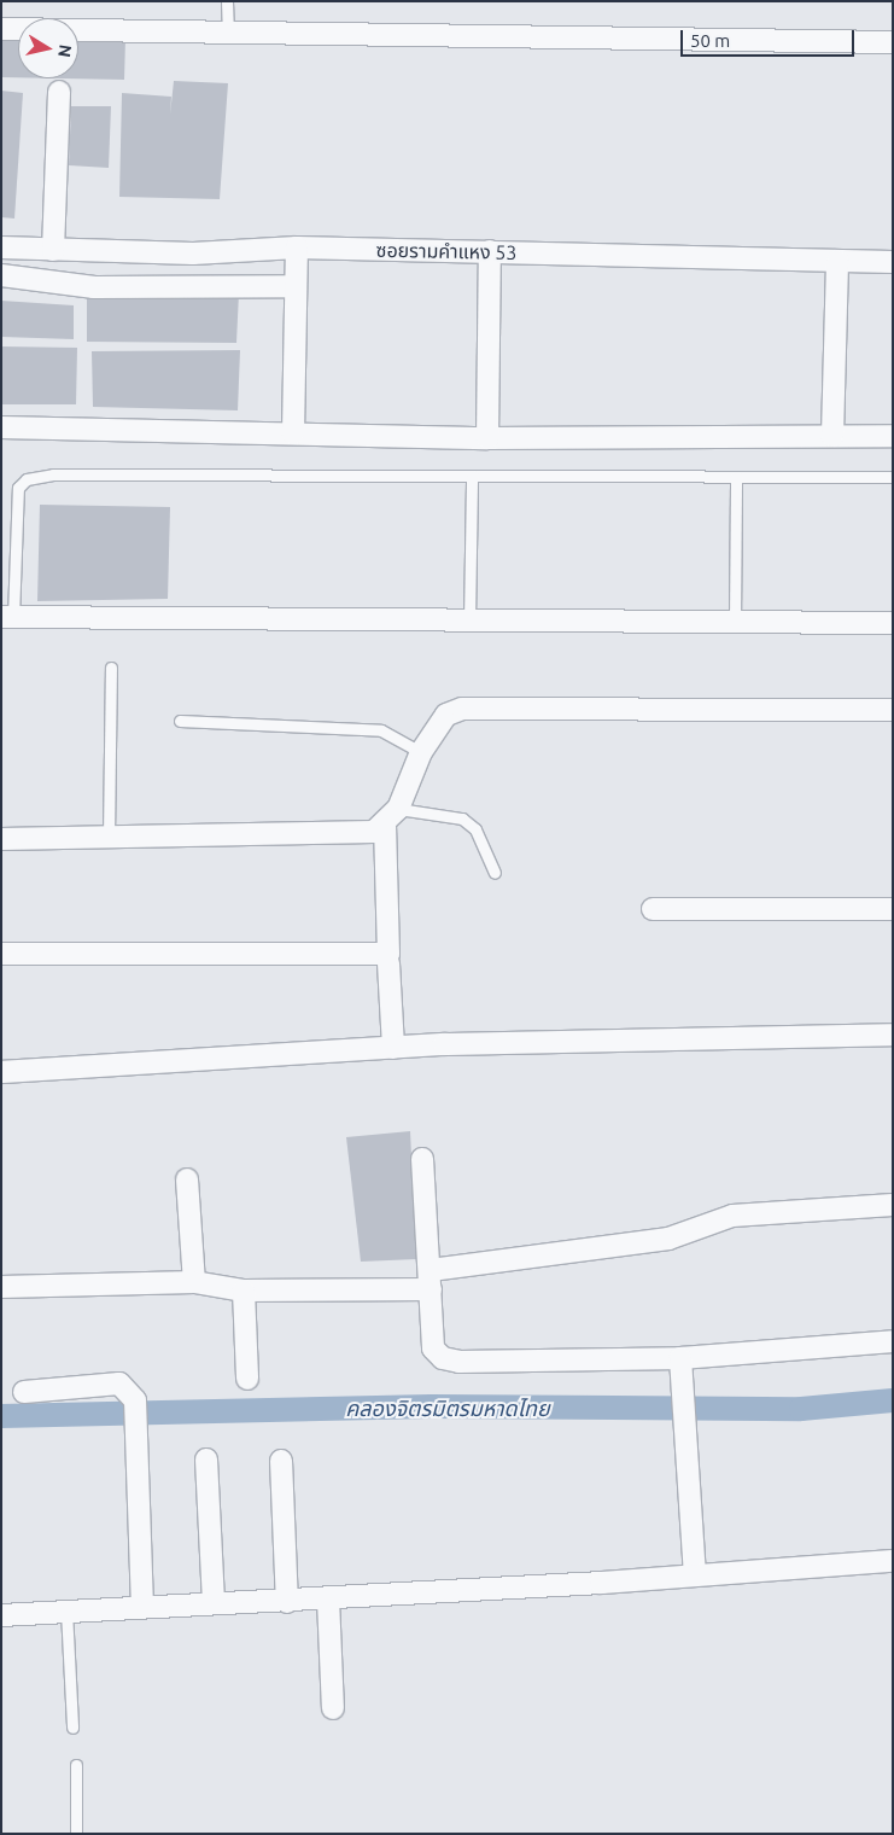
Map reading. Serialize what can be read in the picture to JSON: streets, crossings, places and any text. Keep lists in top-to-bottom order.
{
  "streets": {
    "street": ["ซอยรามคำแหง 53"]
  },
  "water": ["คลองจิตรมิตรมหาดไทย"],
  "scale_bar": "50 m",
  "north": "right"
}
